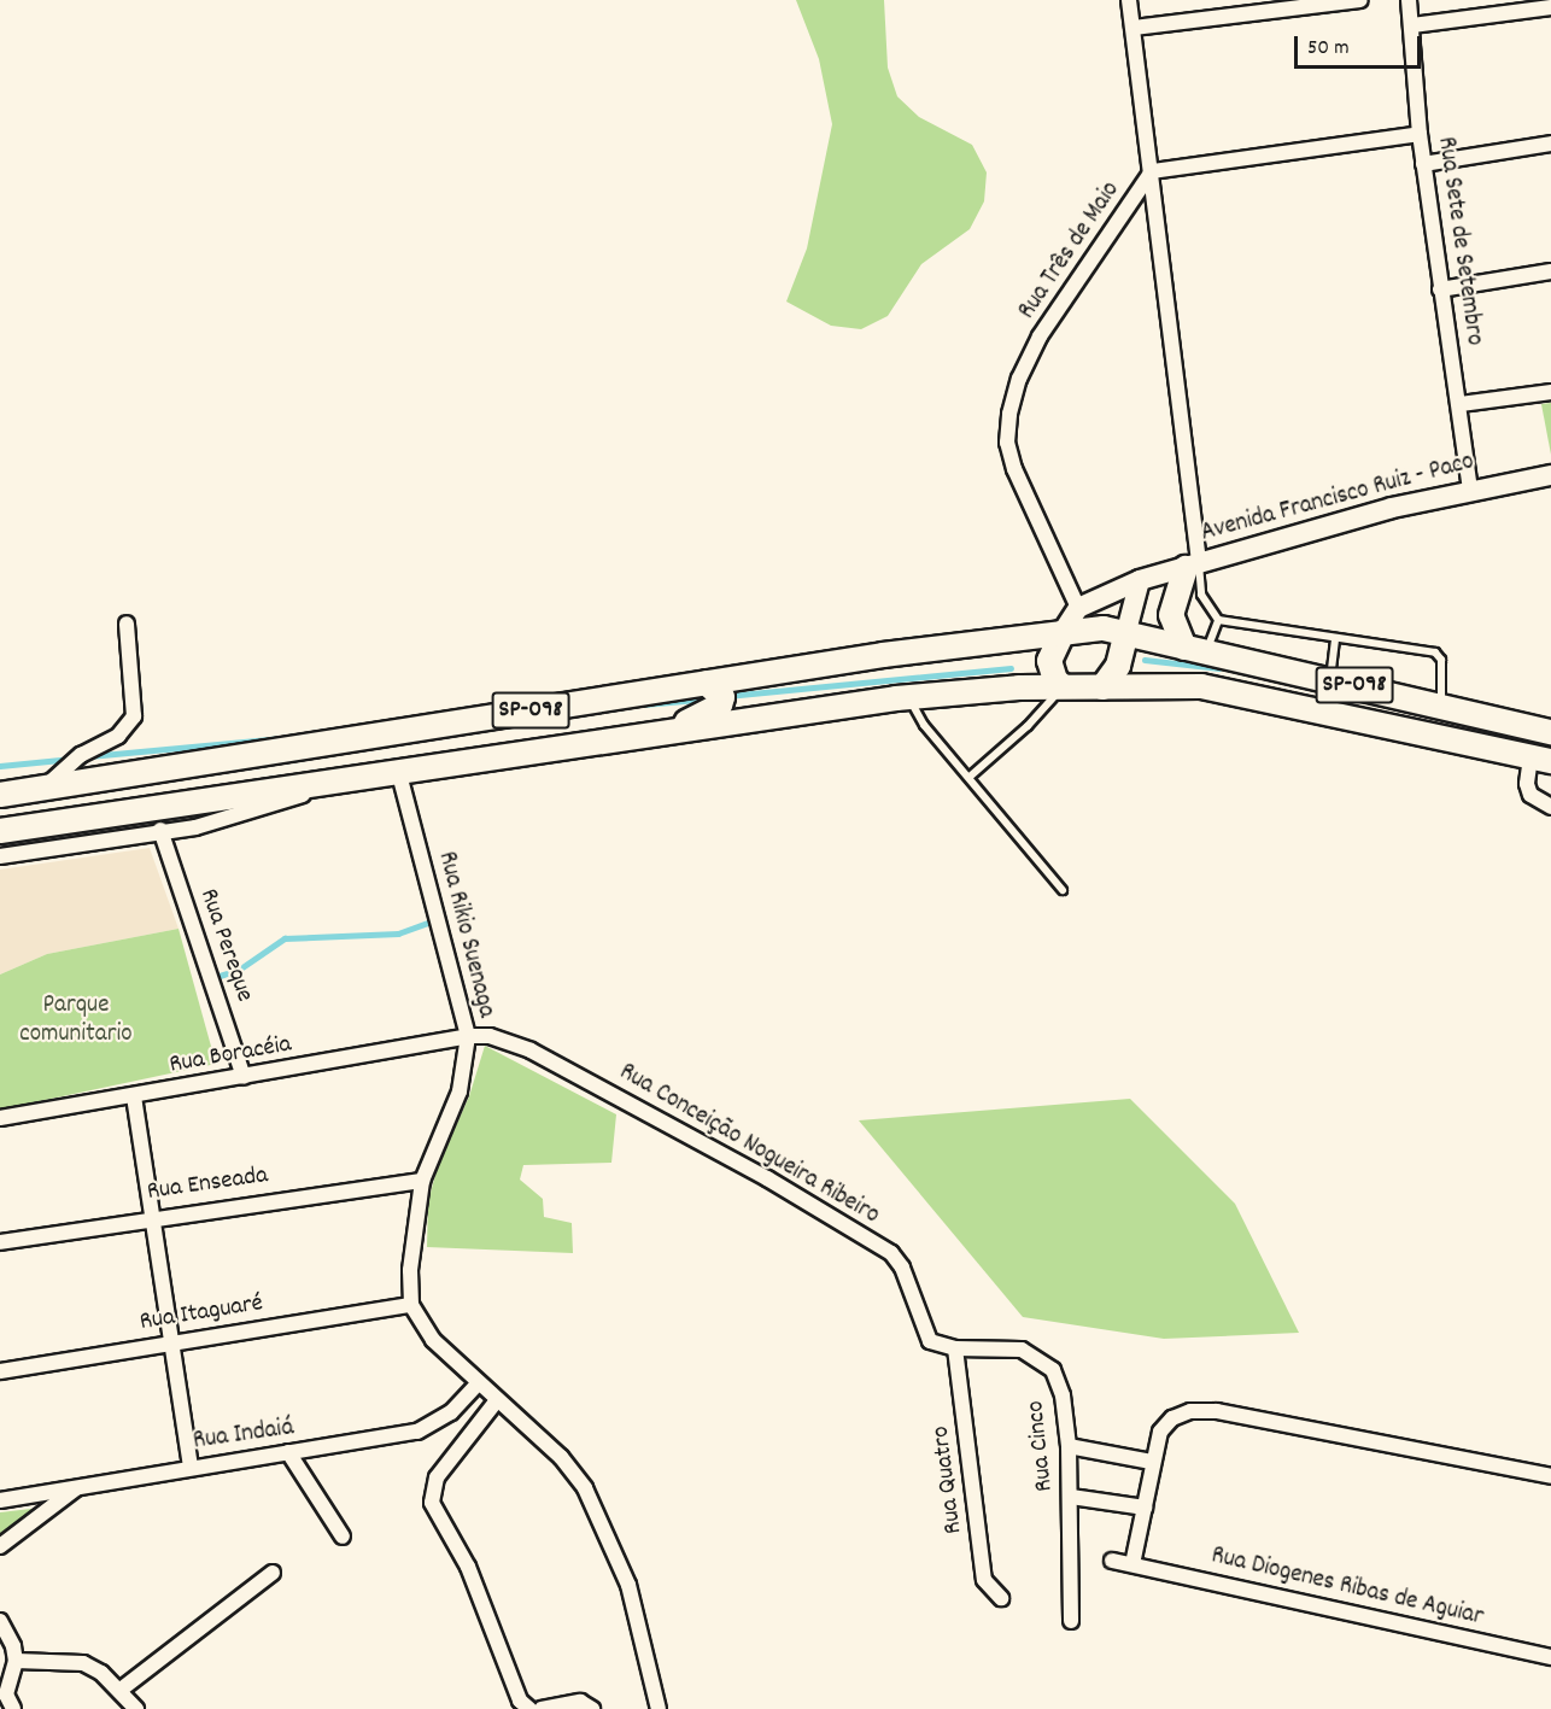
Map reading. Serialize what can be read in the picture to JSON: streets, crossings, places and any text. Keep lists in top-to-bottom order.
{
  "streets": {
    "main road": ["SP-098"],
    "street": [
      "Rua Sete de Setembro",
      "Rua Três de Maio",
      "Avenida Francisco Ruiz - Paco",
      "Rua Rikio Suenaga",
      "Rua Pereque",
      "Rua Boracéia",
      "Rua Conceição Nogueira Ribeiro",
      "Rua Enseada",
      "Rua Itaguaré",
      "Rua Indaiá",
      "Rua Cinco",
      "Rua Quatro",
      "Rua Diogenes Ribas de Aguiar"
    ]
  },
  "crossings": [
    ["Rua Sete de Setembro", "Rua Três de Maio"],
    ["Rua Sete de Setembro", "Avenida Francisco Ruiz - Paco"],
    ["Rua Três de Maio", "Avenida Francisco Ruiz - Paco"],
    ["SP-098", "Rua Rikio Suenaga"],
    ["Rua Rikio Suenaga", "Rua Boracéia"],
    ["Rua Rikio Suenaga", "Rua Conceição Nogueira Ribeiro"],
    ["Rua Rikio Suenaga", "Rua Enseada"],
    ["Rua Rikio Suenaga", "Rua Itaguaré"],
    ["Rua Pereque", "Rua Boracéia"],
    ["Rua Boracéia", "Rua Conceição Nogueira Ribeiro"],
    ["Rua Conceição Nogueira Ribeiro", "Rua Cinco"],
    ["Rua Conceição Nogueira Ribeiro", "Rua Quatro"],
    ["Rua Cinco", "Rua Quatro"]
  ],
  "parks": ["Parque comunitario"],
  "scale_bar": "50 m"
}
